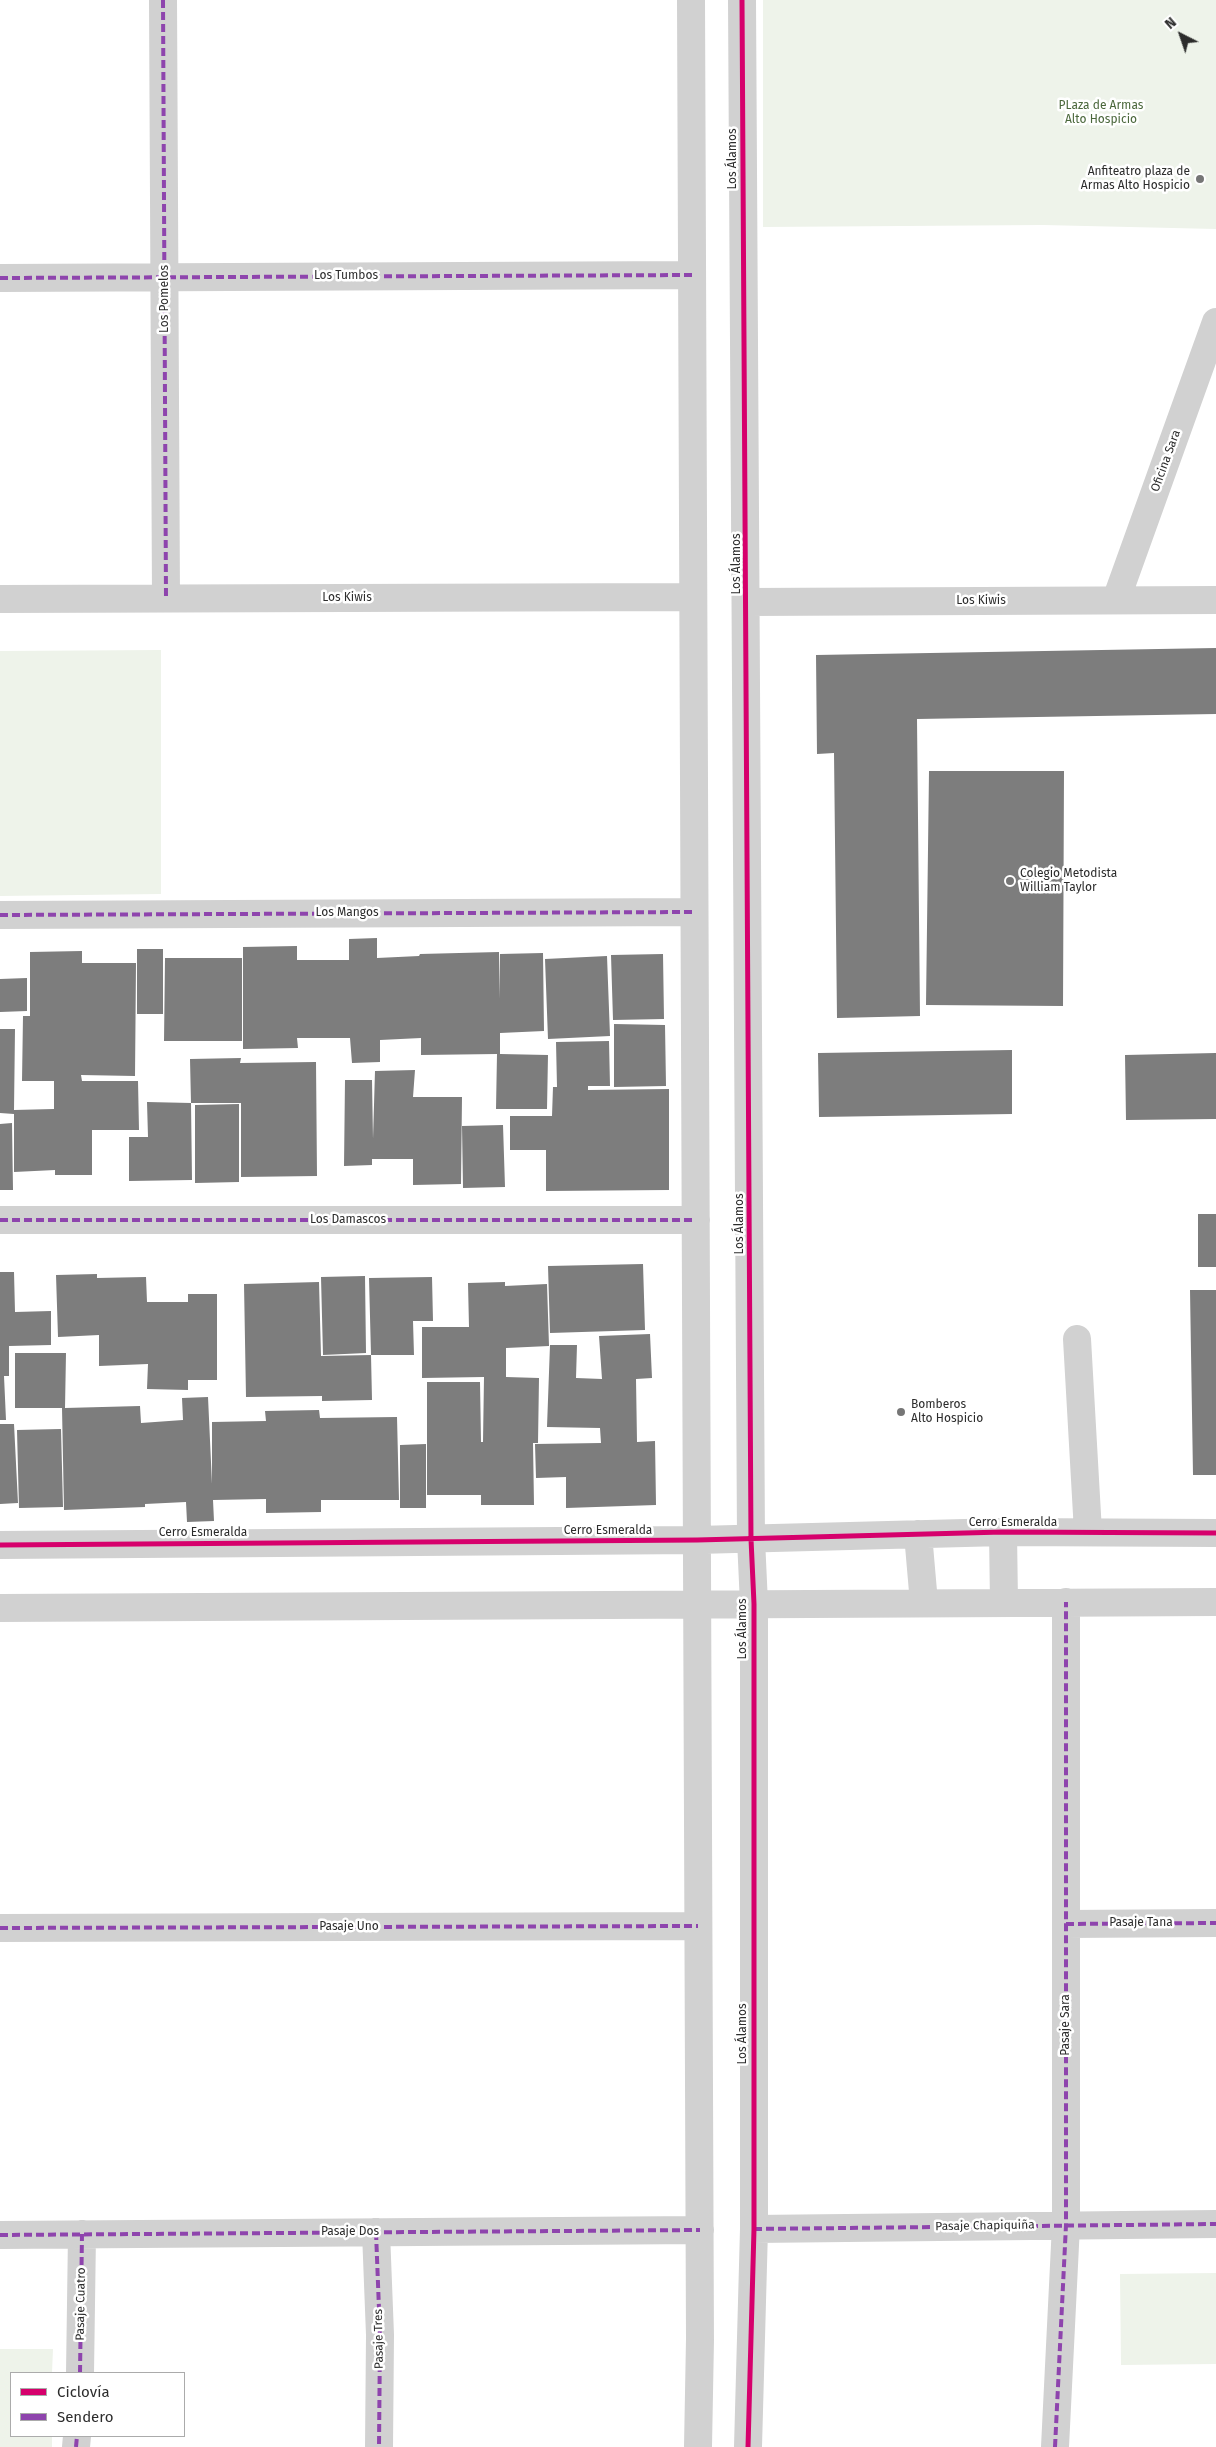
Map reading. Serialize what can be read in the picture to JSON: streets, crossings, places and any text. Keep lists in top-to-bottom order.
{
  "streets": {
    "street": [
      "Los Álamos",
      "Los Tumbos",
      "Los Pomelos",
      "Oficina Sara",
      "Los Kiwis",
      "Los Mangos",
      "Los Damascos",
      "Cerro Esmeralda",
      "Pasaje Tana",
      "Pasaje Uno",
      "Pasaje Sara",
      "Pasaje Chapiquiña",
      "Pasaje Dos",
      "Pasaje Cuatro",
      "Pasaje Tres"
    ]
  },
  "crossings": [
    ["Los Álamos", "Los Kiwis"],
    ["Los Álamos", "Cerro Esmeralda"],
    ["Los Álamos", "Pasaje Chapiquiña"],
    ["Los Tumbos", "Los Pomelos"],
    ["Los Pomelos", "Los Kiwis"],
    ["Oficina Sara", "Los Kiwis"],
    ["Pasaje Tana", "Pasaje Sara"],
    ["Pasaje Sara", "Pasaje Chapiquiña"],
    ["Pasaje Dos", "Pasaje Cuatro"],
    ["Pasaje Dos", "Pasaje Tres"]
  ],
  "parks": ["PLaza de Armas Alto Hospicio"],
  "places": ["Anfiteatro plaza de Armas Alto Hospicio", "Colegio Metodista William Taylor", "Bomberos Alto Hospicio"],
  "legend": ["Ciclovía", "Sendero"],
  "north": "top left"
}
